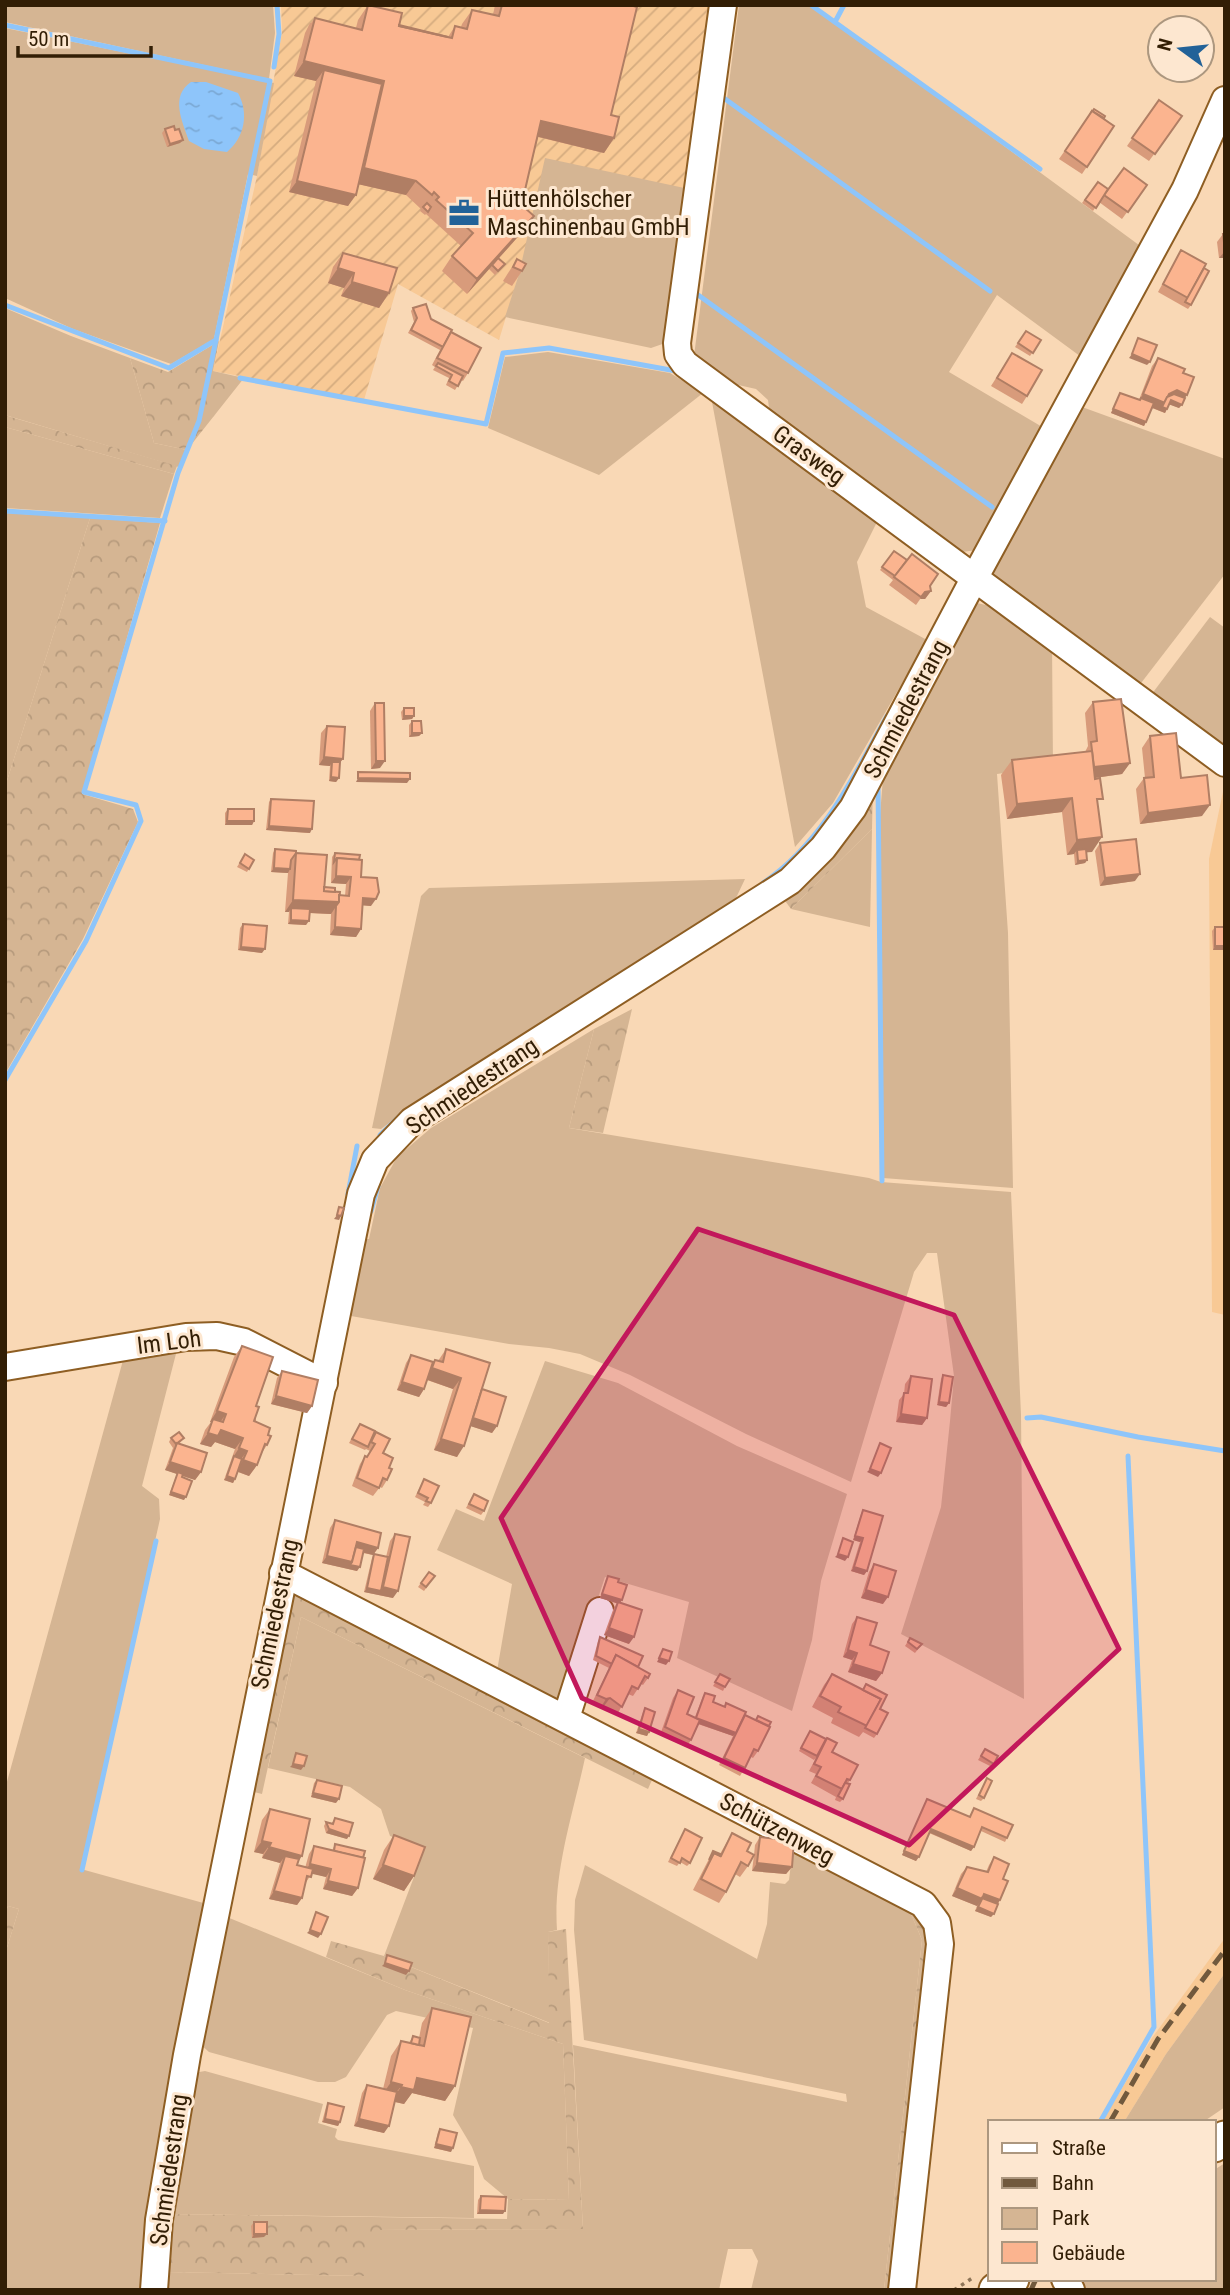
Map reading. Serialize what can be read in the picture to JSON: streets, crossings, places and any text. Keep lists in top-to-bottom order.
{
  "streets": {
    "street": [
      "Grasweg",
      "Schmiedestrang",
      "Im Loh",
      "Schützenweg"
    ]
  },
  "crossings": [
    ["Grasweg", "Schmiedestrang"],
    ["Schmiedestrang", "Im Loh"],
    ["Schmiedestrang", "Schützenweg"]
  ],
  "places": {
    "office": ["Hüttenhölscher Maschinenbau GmbH"]
  },
  "legend": [
    "Straße",
    "Bahn",
    "Park",
    "Gebäude"
  ],
  "scale_bar": "50 m",
  "north": "left"
}
